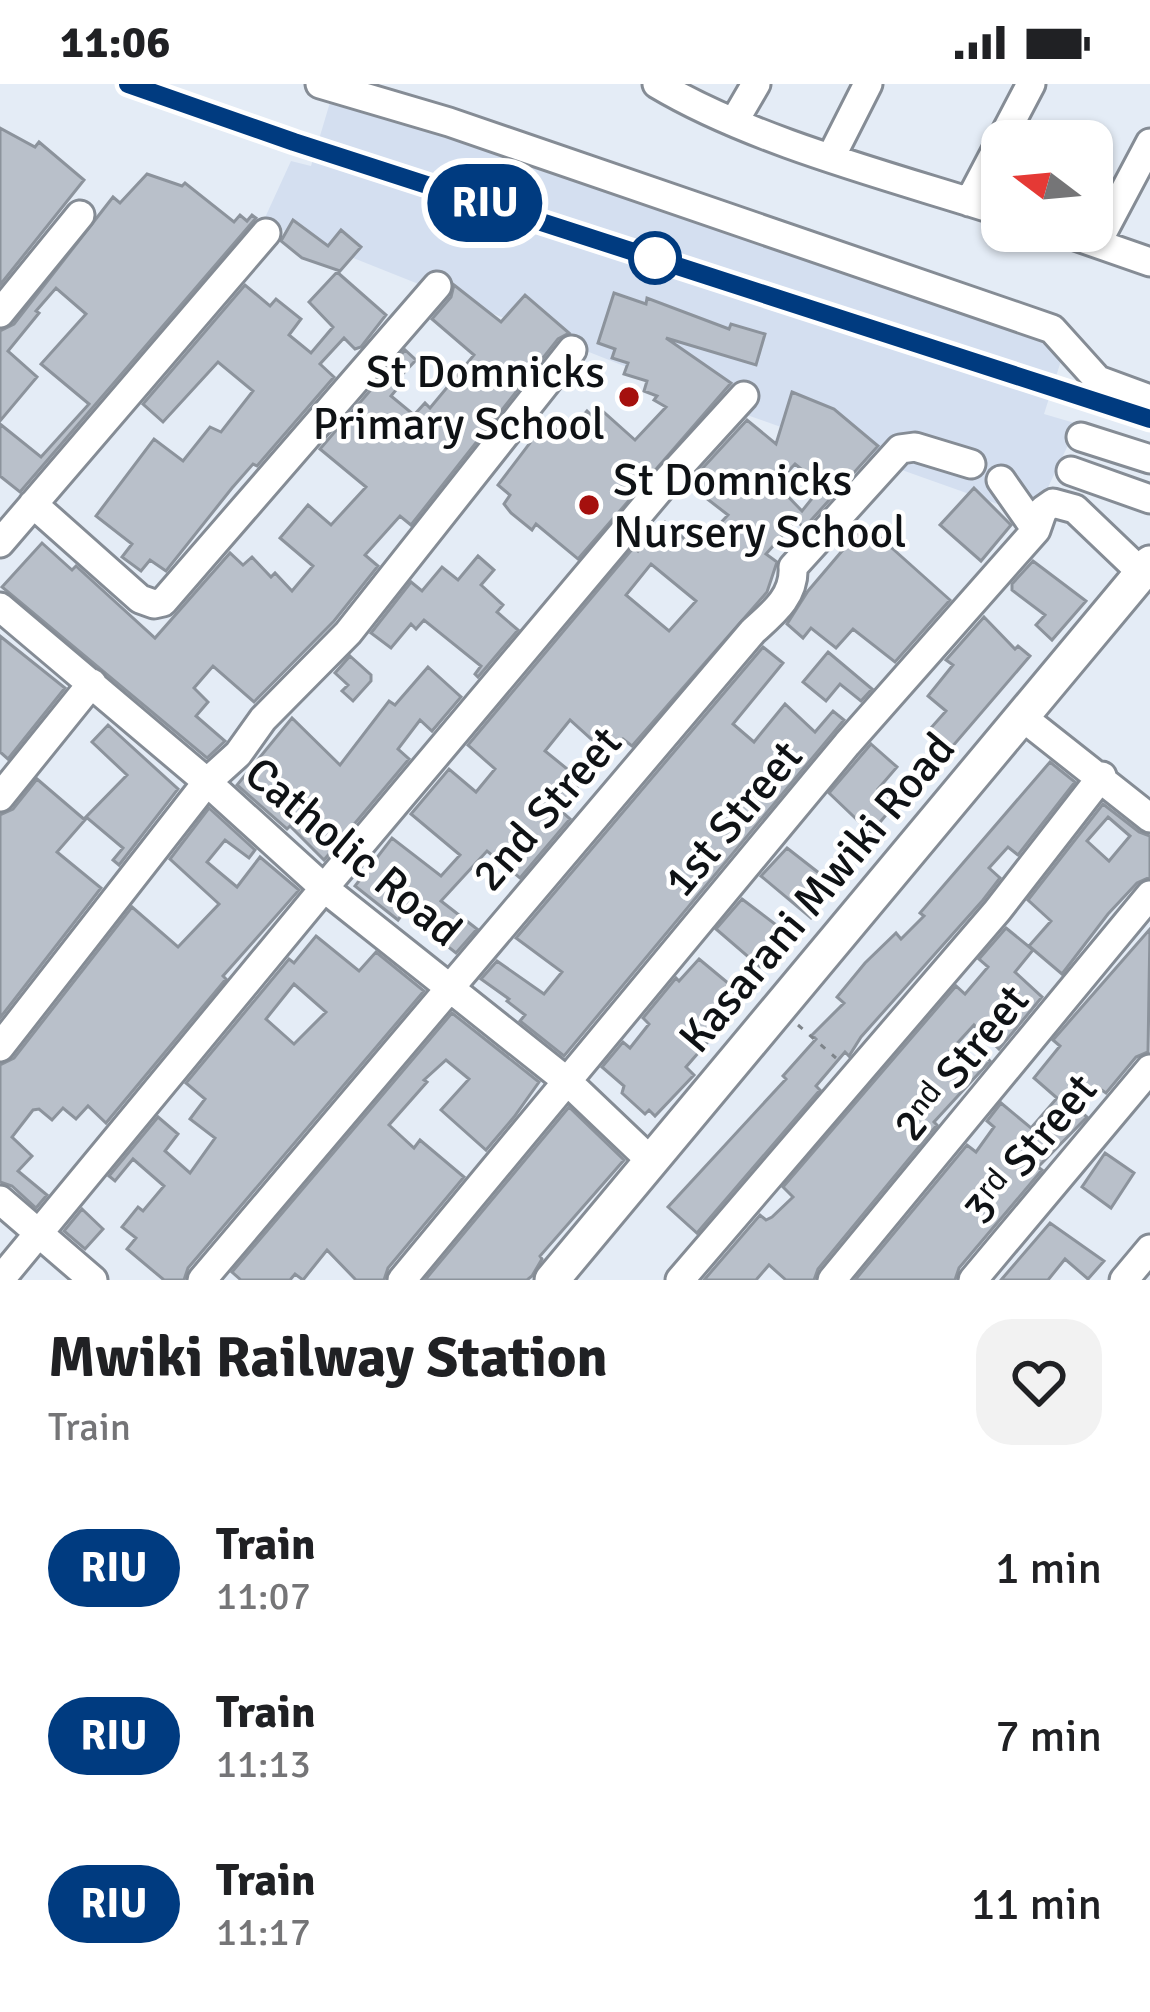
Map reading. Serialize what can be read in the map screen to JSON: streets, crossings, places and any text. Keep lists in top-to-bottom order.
{
  "streets": {
    "main road": ["Kasarani Mwiki Road"],
    "street": [
      "2nd Street",
      "1st Street",
      "Catholic Road",
      "2ⁿᵈ Street",
      "3ʳᵈ Street"
    ]
  },
  "crossings": [
    ["2nd Street", "Catholic Road"],
    ["1st Street", "Catholic Road"],
    ["1st Street", "Kasarani Mwiki Road"],
    ["Catholic Road", "Kasarani Mwiki Road"]
  ],
  "places": ["St Domnicks Primary School", "St Domnicks Nursery School"],
  "north": "left",
  "page": {
    "status": "11:06",
    "on_map": "RIU",
    "heading": ["Mwiki Railway Station", "Train"],
    "list": [
      {
        "mark": "RIU",
        "name": "Train",
        "note": "11:07",
        "value": "1 min"
      },
      {
        "mark": "RIU",
        "name": "Train",
        "note": "11:13",
        "value": "7 min"
      },
      {
        "mark": "RIU",
        "name": "Train",
        "note": "11:17",
        "value": "11 min"
      }
    ]
  }
}
